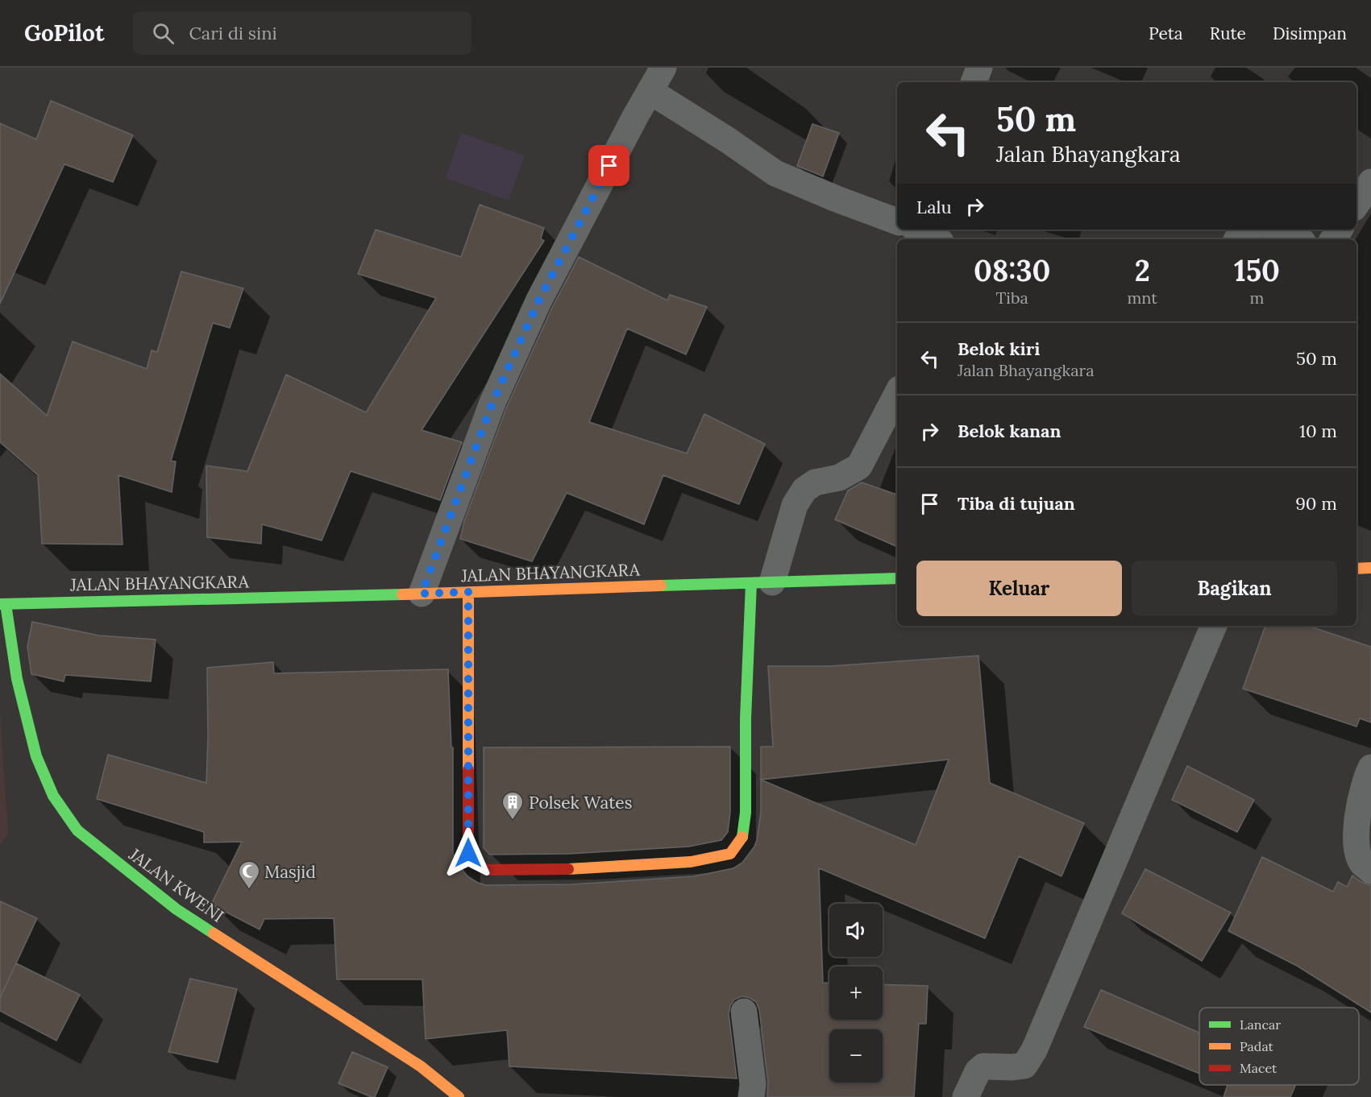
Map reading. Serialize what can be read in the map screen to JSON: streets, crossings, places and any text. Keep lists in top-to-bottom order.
{
  "streets": {
    "street": ["JALAN BHAYANGKARA", "JALAN KWENI"]
  },
  "crossings": [
    ["JALAN BHAYANGKARA", "JALAN KWENI"]
  ],
  "places": {
    "building": ["Polsek Wates"],
    "mosque": ["Masjid"]
  },
  "legend": ["Lancar", "Padat", "Macet"],
  "page": {
    "header": "GoPilot",
    "search": "Cari di sini",
    "nav": ["Peta", "Rute", "Disimpan"],
    "turn": ["50 m", "Jalan Bhayangkara"],
    "then": "Lalu",
    "eta": [
      "08:30",
      "Tiba",
      "2",
      "mnt",
      "150",
      "m"
    ],
    "list": [
      {
        "name": "Belok kiri",
        "note": "Jalan Bhayangkara",
        "value": "50 m"
      },
      {
        "name": "Belok kanan",
        "value": "10 m"
      },
      {
        "name": "Tiba di tujuan",
        "value": "90 m"
      }
    ],
    "buttons": ["Keluar", "Bagikan"],
    "map_buttons": ["+", "−"]
  }
}
